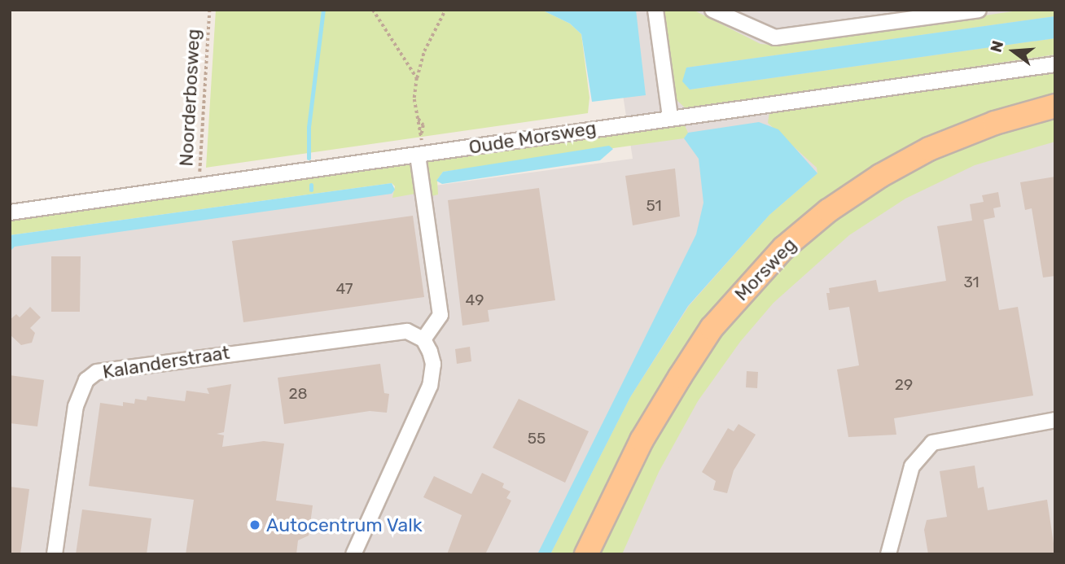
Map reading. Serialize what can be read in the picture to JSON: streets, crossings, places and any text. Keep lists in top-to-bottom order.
{
  "streets": {
    "main road": ["Morsweg"],
    "street": ["Oude Morsweg", "Kalanderstraat"],
    "path": ["Noorderbosweg"]
  },
  "crossings": [
    ["Noorderbosweg", "Oude Morsweg"]
  ],
  "places": ["Autocentrum Valk"],
  "house_numbers": [
    "51",
    "31",
    "47",
    "49",
    "29",
    "28",
    "55"
  ],
  "north": "left"
}
